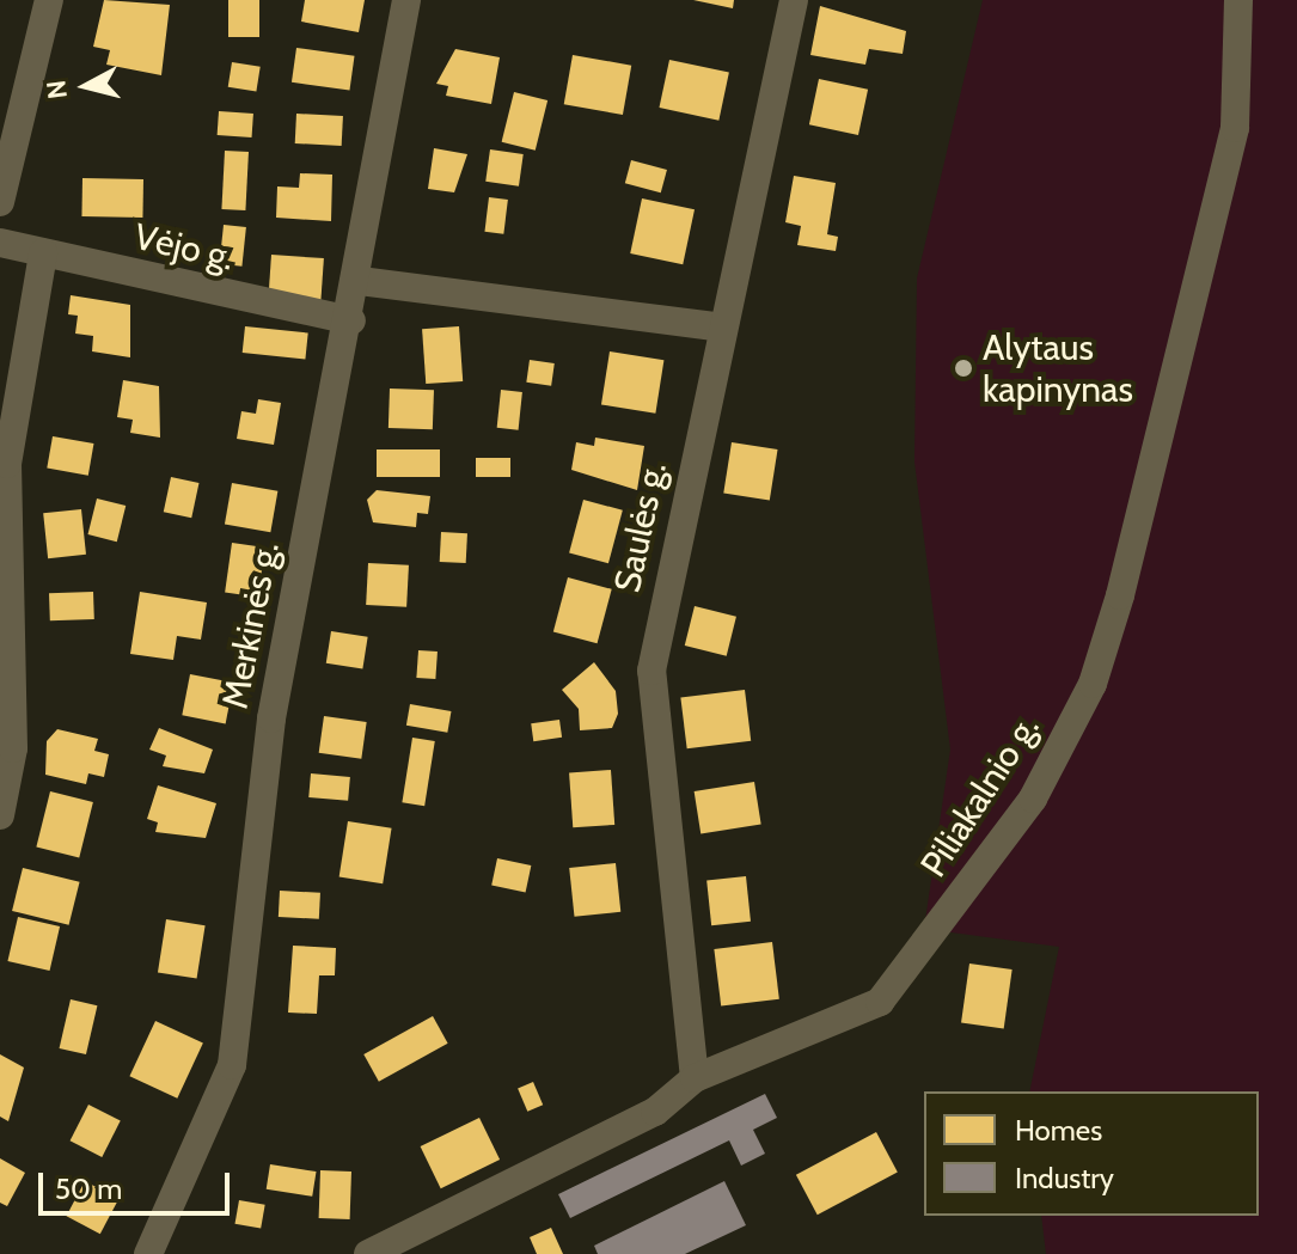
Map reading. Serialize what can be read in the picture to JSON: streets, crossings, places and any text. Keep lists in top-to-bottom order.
{
  "streets": {
    "street": [
      "Vėjo g.",
      "Saulės g.",
      "Merkinės g.",
      "Piliakalnio g."
    ]
  },
  "crossings": [
    ["Vėjo g.", "Merkinės g."],
    ["Saulės g.", "Piliakalnio g."]
  ],
  "places": ["Alytaus kapinynas"],
  "legend": ["Homes", "Industry"],
  "scale_bar": "50 m",
  "north": "left"
}
